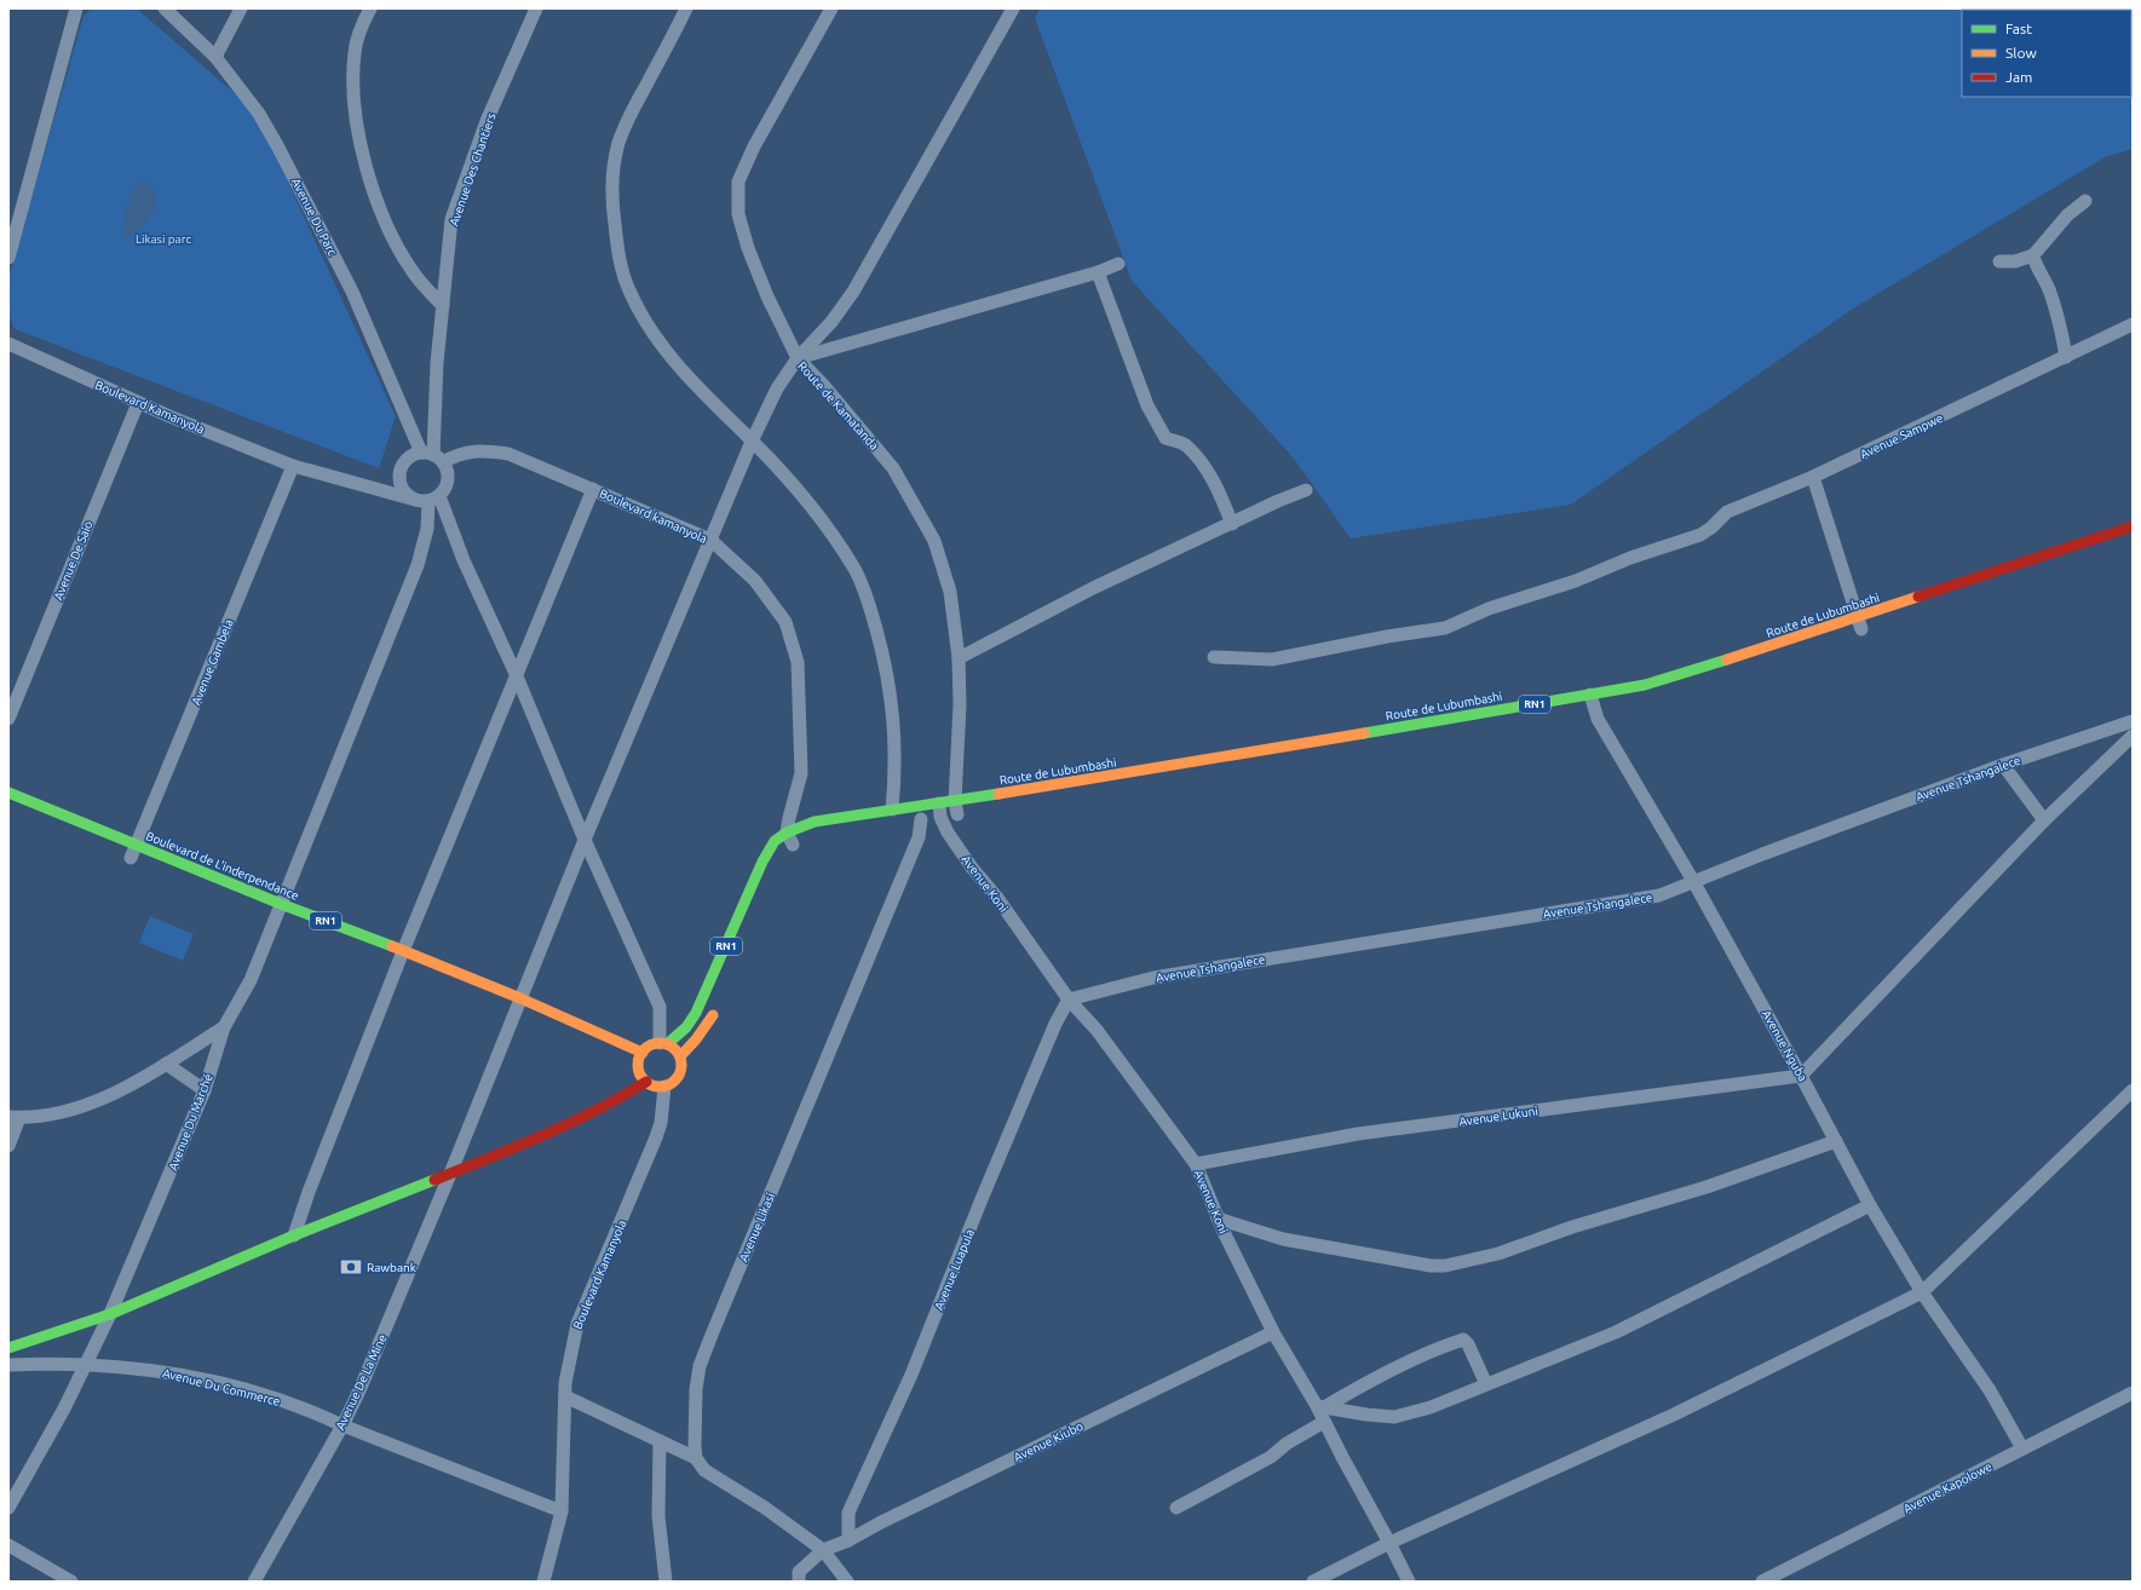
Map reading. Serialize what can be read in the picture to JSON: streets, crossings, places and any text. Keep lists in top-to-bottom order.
{
  "streets": {
    "main road": ["Route de Lubumbashi", "RN1", "Boulevard de L'inderpendance"],
    "street": [
      "Avenue Des Chantiers",
      "Avenue Du Parc",
      "Route de Kamatanda",
      "Boulevard Kamanyola",
      "Avenue Sampwe",
      "Boulevard kamanyola",
      "Avenue De Saio",
      "Avenue Gambela",
      "Avenue Tshangalece",
      "Avenue Koni",
      "Avenue Nguba",
      "Avenue Lukuni",
      "Avenue Du Marché",
      "Avenue Likasi",
      "Avenue Luapula",
      "Avenue De La Mine",
      "Avenue Du Commerce",
      "Avenue Kiubo",
      "Avenue Kapolowe"
    ]
  },
  "crossings": [
    ["Avenue Des Chantiers", "Avenue Du Parc"],
    ["Avenue Des Chantiers", "Boulevard Kamanyola"],
    ["Avenue Des Chantiers", "Boulevard kamanyola"],
    ["Avenue Des Chantiers", "Avenue Du Marché"],
    ["Avenue Du Parc", "Boulevard Kamanyola"],
    ["Avenue Du Parc", "Boulevard kamanyola"],
    ["Avenue Du Parc", "Avenue Du Marché"],
    ["Route de Kamatanda", "Route de Lubumbashi"],
    ["Route de Kamatanda", "Avenue De La Mine"],
    ["Boulevard Kamanyola", "Boulevard kamanyola"],
    ["Boulevard Kamanyola", "Avenue De Saio"],
    ["Boulevard Kamanyola", "Route de Lubumbashi"],
    ["Boulevard Kamanyola", "Avenue Gambela"],
    ["Boulevard Kamanyola", "Boulevard de L'inderpendance"],
    ["Boulevard Kamanyola", "Avenue Du Marché"],
    ["Boulevard Kamanyola", "Avenue Du Commerce"],
    ["Boulevard kamanyola", "Route de Lubumbashi"],
    ["Boulevard kamanyola", "Avenue Du Marché"],
    ["Boulevard kamanyola", "Avenue De La Mine"],
    ["Route de Lubumbashi", "Boulevard de L'inderpendance"],
    ["Route de Lubumbashi", "Avenue Nguba"],
    ["Avenue Gambela", "Boulevard de L'inderpendance"],
    ["Avenue Tshangalece", "Avenue Koni"],
    ["Avenue Tshangalece", "Avenue Nguba"],
    ["Avenue Tshangalece", "Avenue Luapula"],
    ["Boulevard de L'inderpendance", "Avenue Du Marché"],
    ["Boulevard de L'inderpendance", "Avenue De La Mine"],
    ["Avenue Koni", "Avenue Lukuni"],
    ["Avenue Koni", "Avenue Luapula"],
    ["Avenue Koni", "Avenue Kiubo"],
    ["Avenue Nguba", "Avenue Lukuni"],
    ["Avenue Nguba", "Avenue Kapolowe"],
    ["Avenue Du Marché", "Avenue Du Commerce"],
    ["Avenue Luapula", "Avenue Kiubo"],
    ["Avenue De La Mine", "Avenue Du Commerce"]
  ],
  "parks": ["Likasi parc"],
  "places": {
    "bank": ["Rawbank"]
  },
  "legend": ["Fast", "Slow", "Jam"]
}
